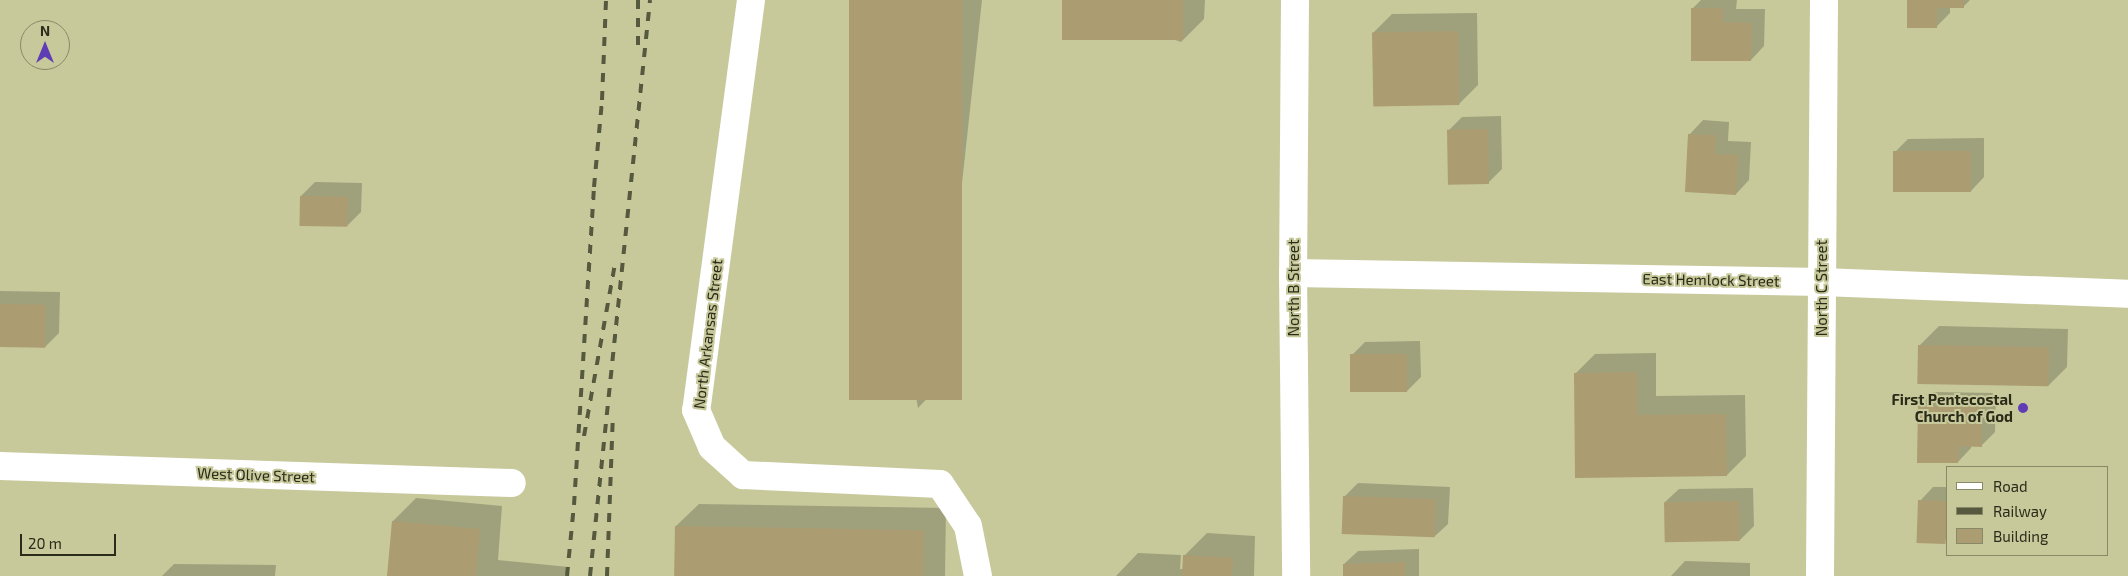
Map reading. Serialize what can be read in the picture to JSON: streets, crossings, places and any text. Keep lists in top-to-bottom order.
{
  "streets": {
    "street": [
      "East Hemlock Street",
      "North B Street",
      "North C Street",
      "North Arkansas Street",
      "West Olive Street"
    ]
  },
  "crossings": [
    ["East Hemlock Street", "North B Street"],
    ["East Hemlock Street", "North C Street"]
  ],
  "places": ["First Pentecostal Church of God"],
  "legend": ["Road", "Railway", "Building"],
  "scale_bar": "20 m",
  "north": "top"
}
